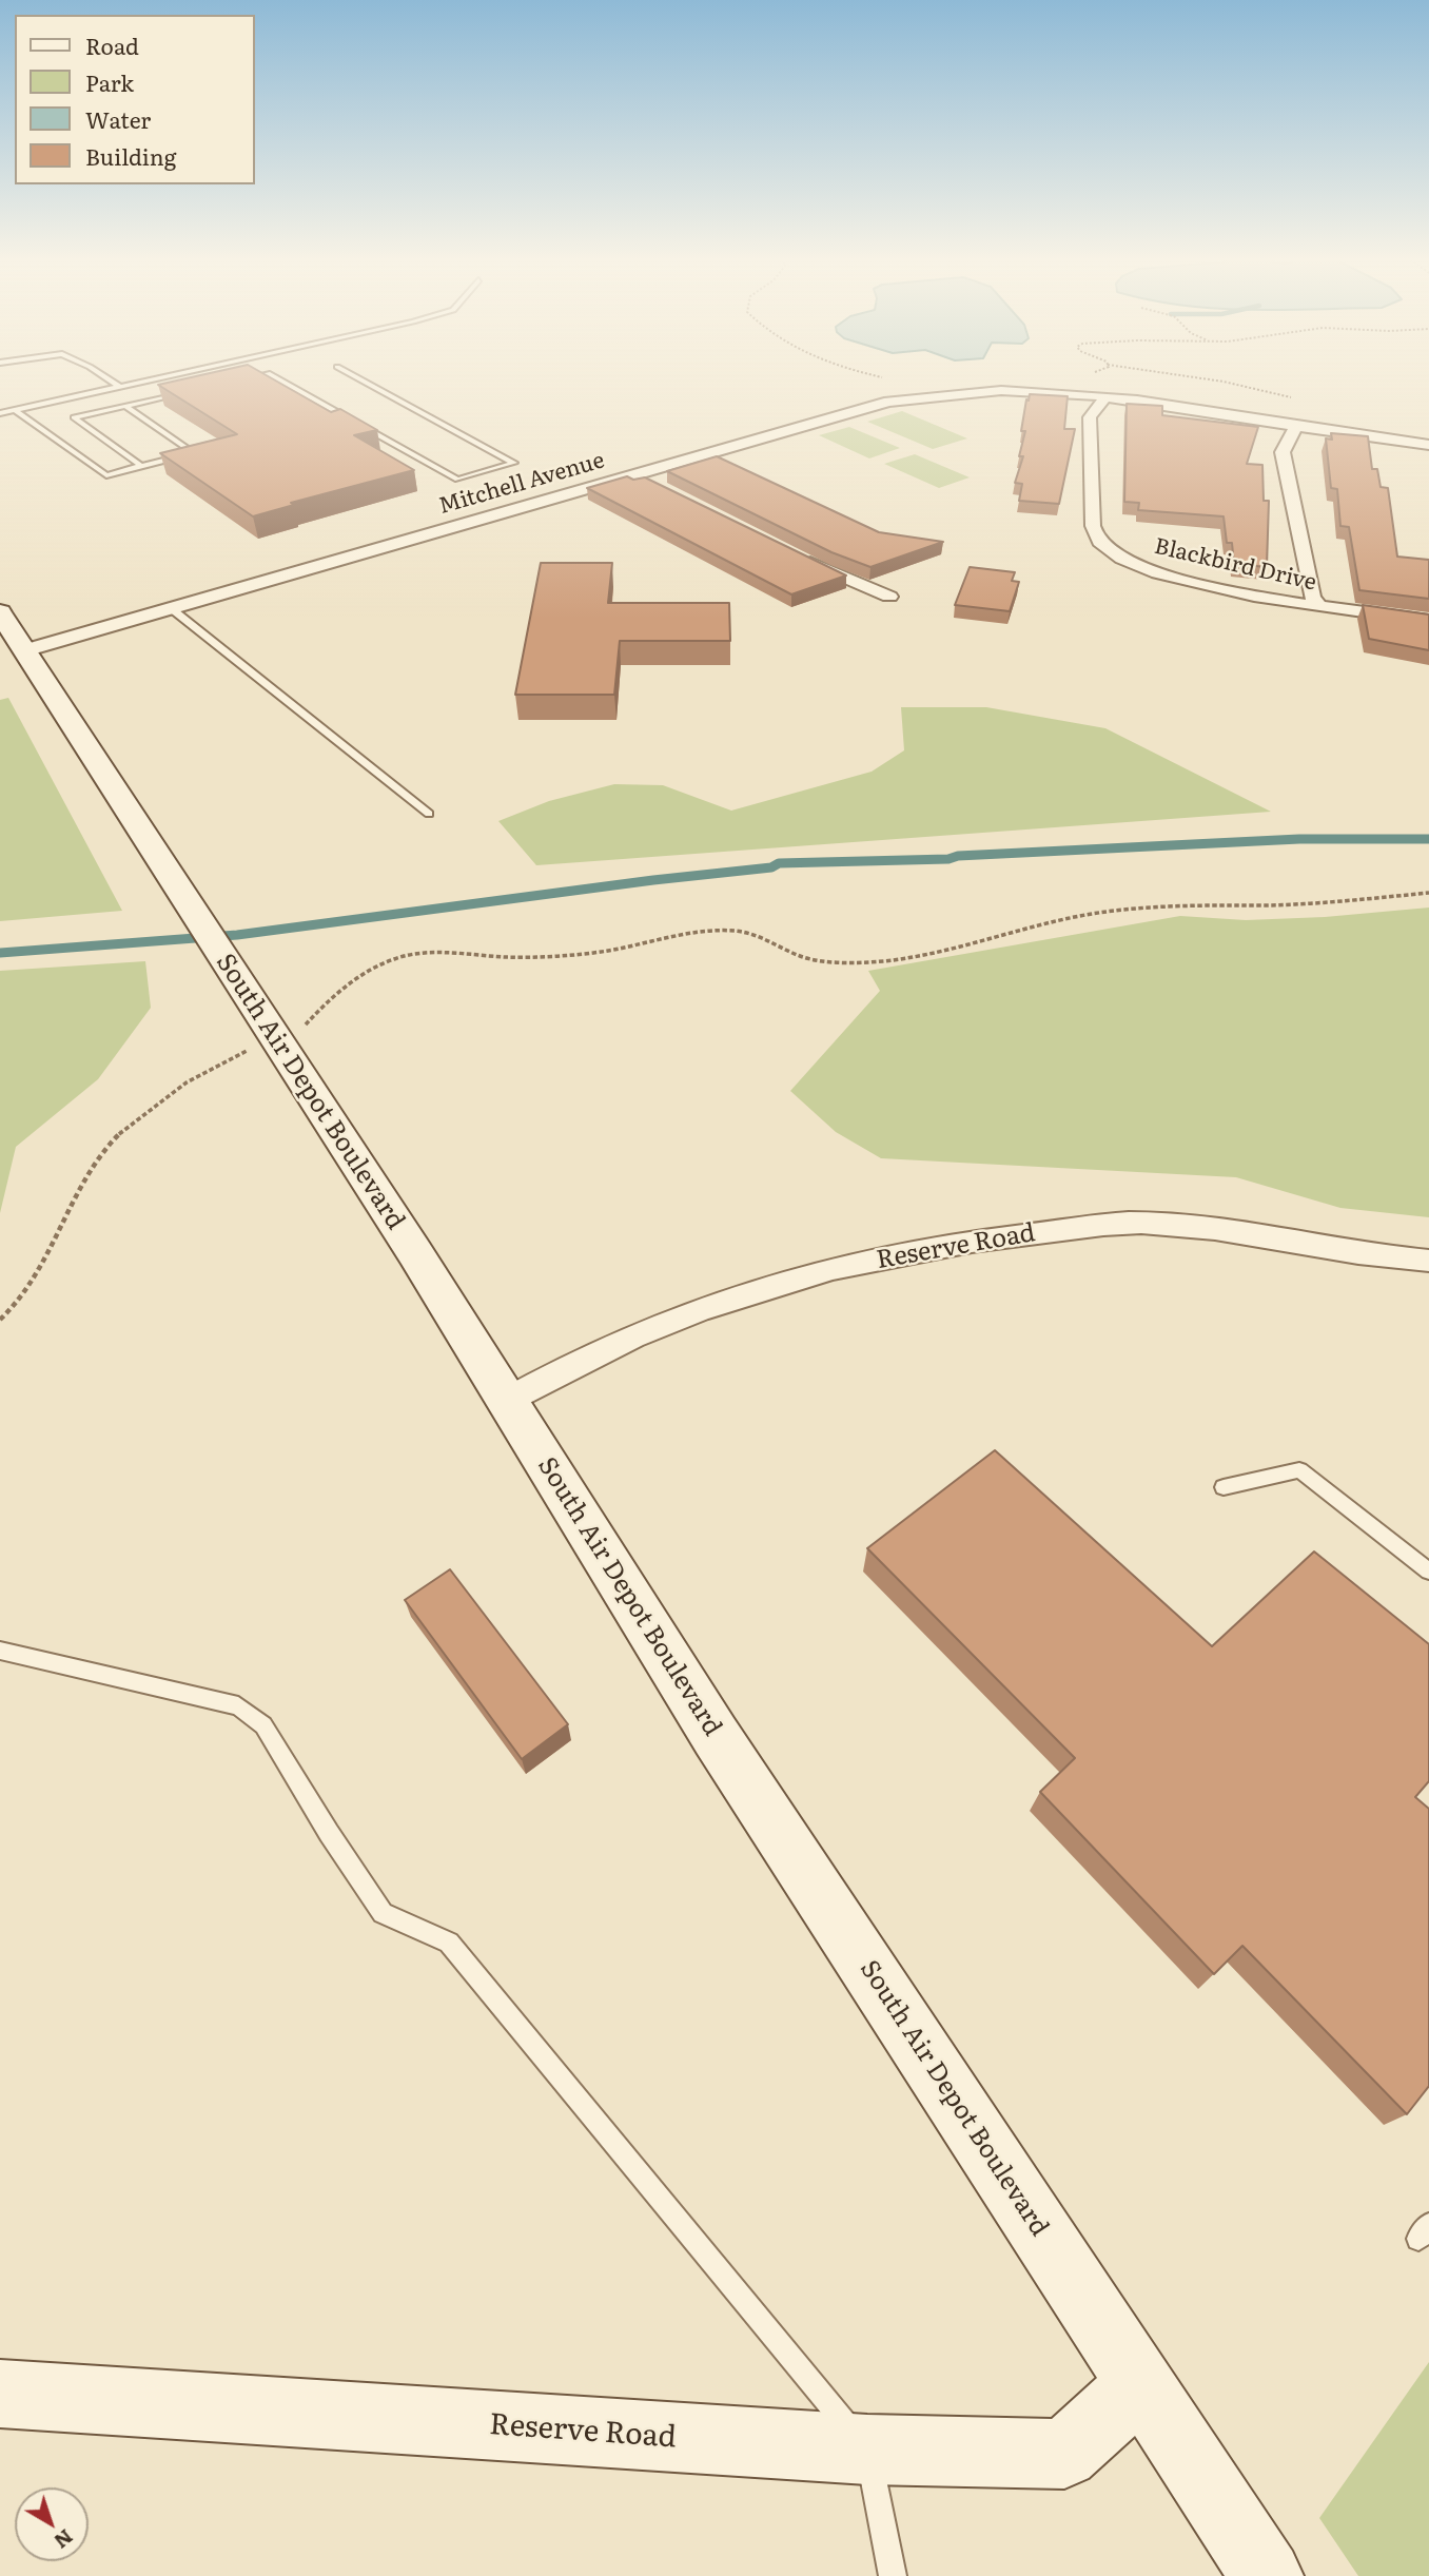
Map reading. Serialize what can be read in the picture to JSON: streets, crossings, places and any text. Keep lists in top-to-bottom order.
{
  "streets": {
    "street": [
      "Mitchell Avenue",
      "Blackbird Drive",
      "South Air Depot Boulevard",
      "Reserve Road"
    ]
  },
  "crossings": [
    ["Mitchell Avenue", "Blackbird Drive"],
    ["Mitchell Avenue", "South Air Depot Boulevard"],
    ["South Air Depot Boulevard", "Reserve Road"]
  ],
  "legend": [
    "Road",
    "Park",
    "Water",
    "Building"
  ],
  "north": "bottom right"
}
